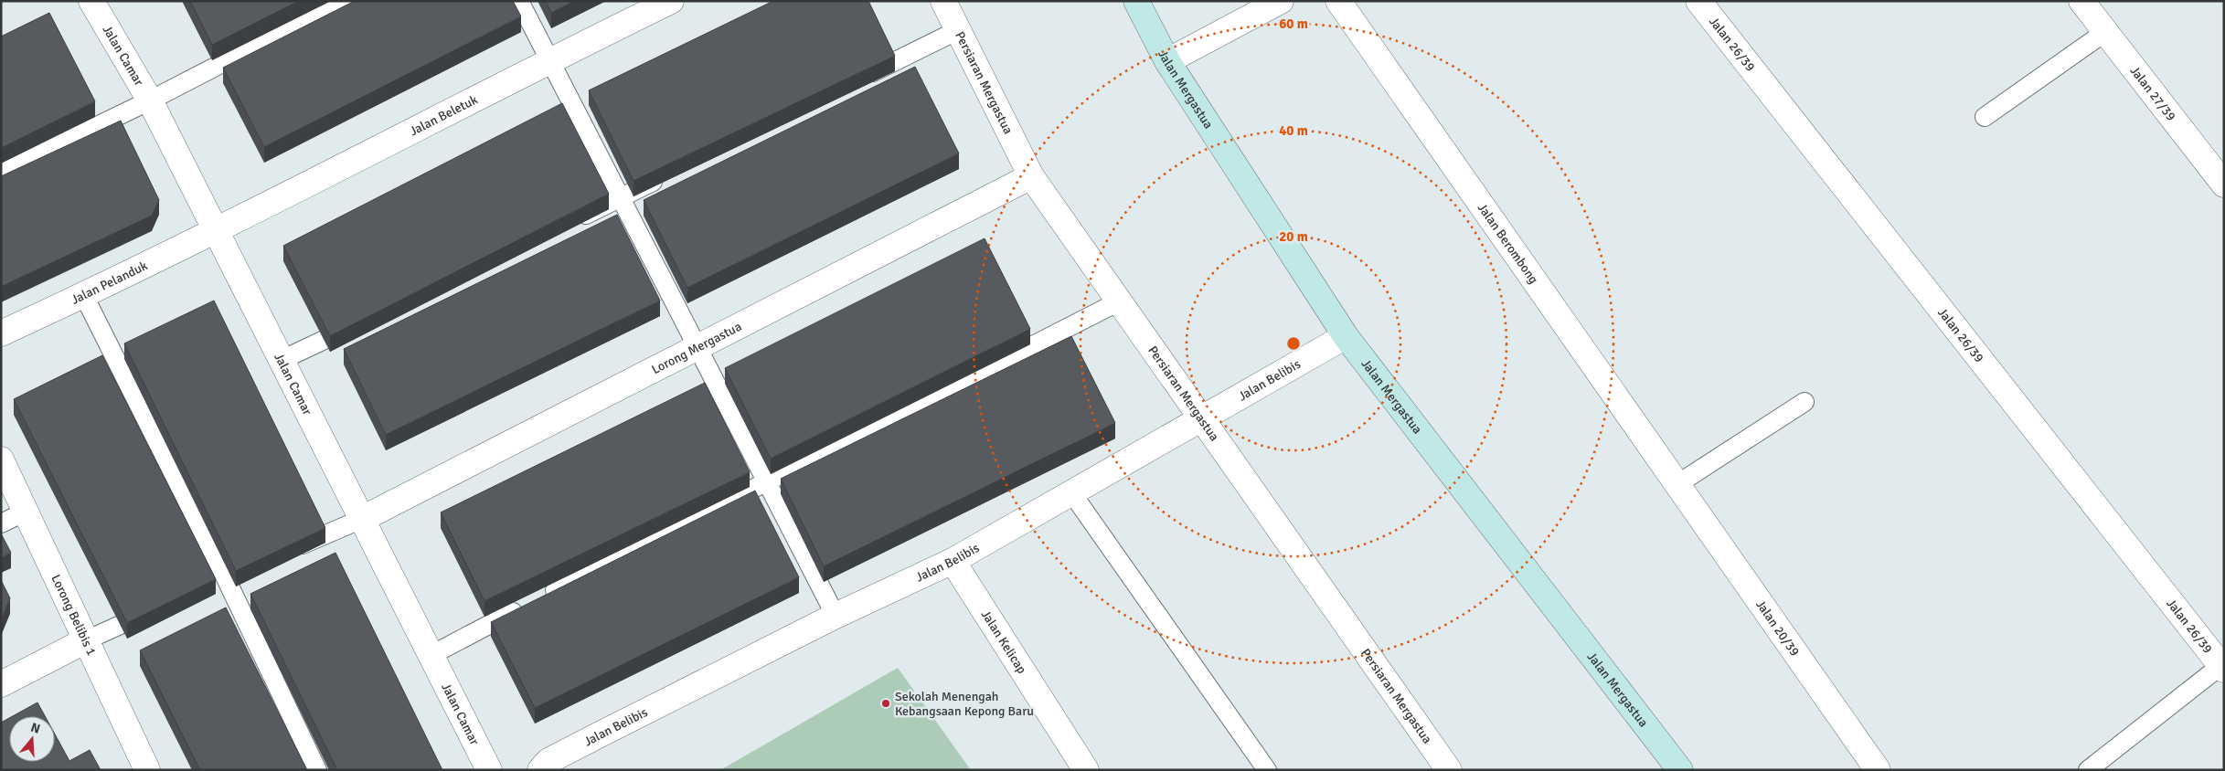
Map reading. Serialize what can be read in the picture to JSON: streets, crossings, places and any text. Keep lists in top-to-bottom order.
{
  "streets": {
    "main road": ["Jalan Mergastua"],
    "street": [
      "Jalan 26/39",
      "Jalan Camar",
      "Persiaran Mergastua",
      "Jalan 27/39",
      "Jalan Beletuk",
      "Jalan Berombong",
      "Jalan Pelanduk",
      "Lorong Mergastua",
      "Jalan Belibis",
      "Lorong Belibis 1",
      "Jalan 20/39",
      "Jalan Kelicap"
    ]
  },
  "crossings": [
    ["Jalan Camar", "Jalan Beletuk"],
    ["Jalan Camar", "Jalan Pelanduk"],
    ["Jalan Camar", "Lorong Mergastua"],
    ["Persiaran Mergastua", "Lorong Mergastua"],
    ["Persiaran Mergastua", "Jalan Belibis"],
    ["Jalan Mergastua", "Jalan Belibis"],
    ["Jalan Beletuk", "Jalan Pelanduk"],
    ["Jalan Berombong", "Jalan 20/39"],
    ["Jalan Belibis", "Jalan Kelicap"]
  ],
  "places": ["Sekolah Menengah Kebangsaan Kepong Baru"],
  "north": "top",
  "rings": ["60 m", "40 m", "20 m"]
}
